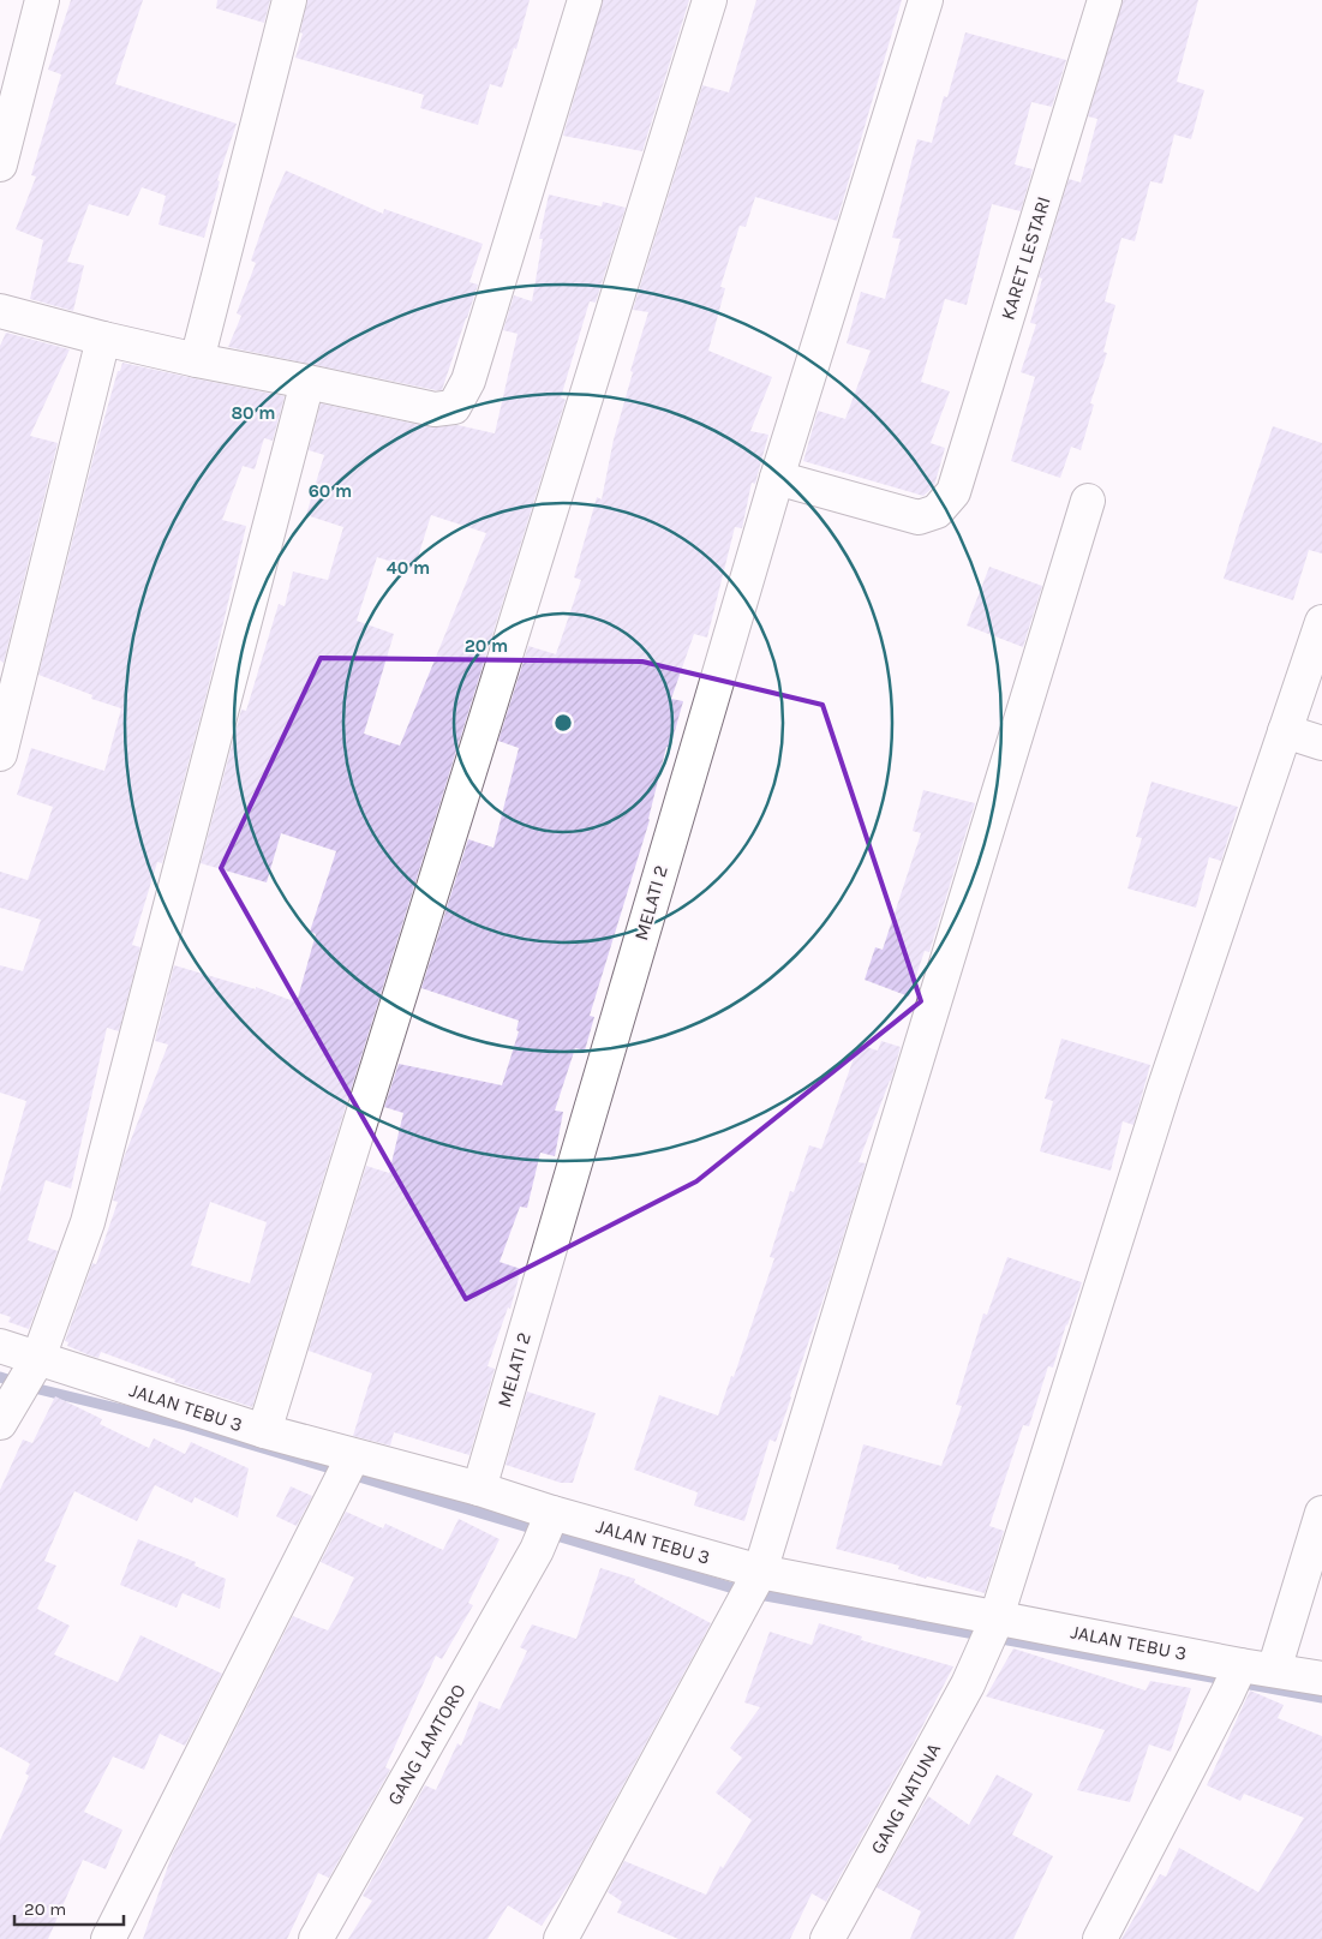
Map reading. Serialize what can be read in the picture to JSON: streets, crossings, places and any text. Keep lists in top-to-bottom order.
{
  "streets": {
    "street": [
      "KARET LESTARI",
      "MELATI 2",
      "JALAN TEBU 3",
      "GANG LAMTORO",
      "GANG NATUNA"
    ]
  },
  "crossings": [
    ["KARET LESTARI", "MELATI 2"],
    ["MELATI 2", "JALAN TEBU 3"],
    ["JALAN TEBU 3", "GANG LAMTORO"],
    ["JALAN TEBU 3", "GANG NATUNA"]
  ],
  "scale_bar": "20 m",
  "rings": [
    "80 m",
    "60 m",
    "40 m",
    "20 m"
  ]
}
